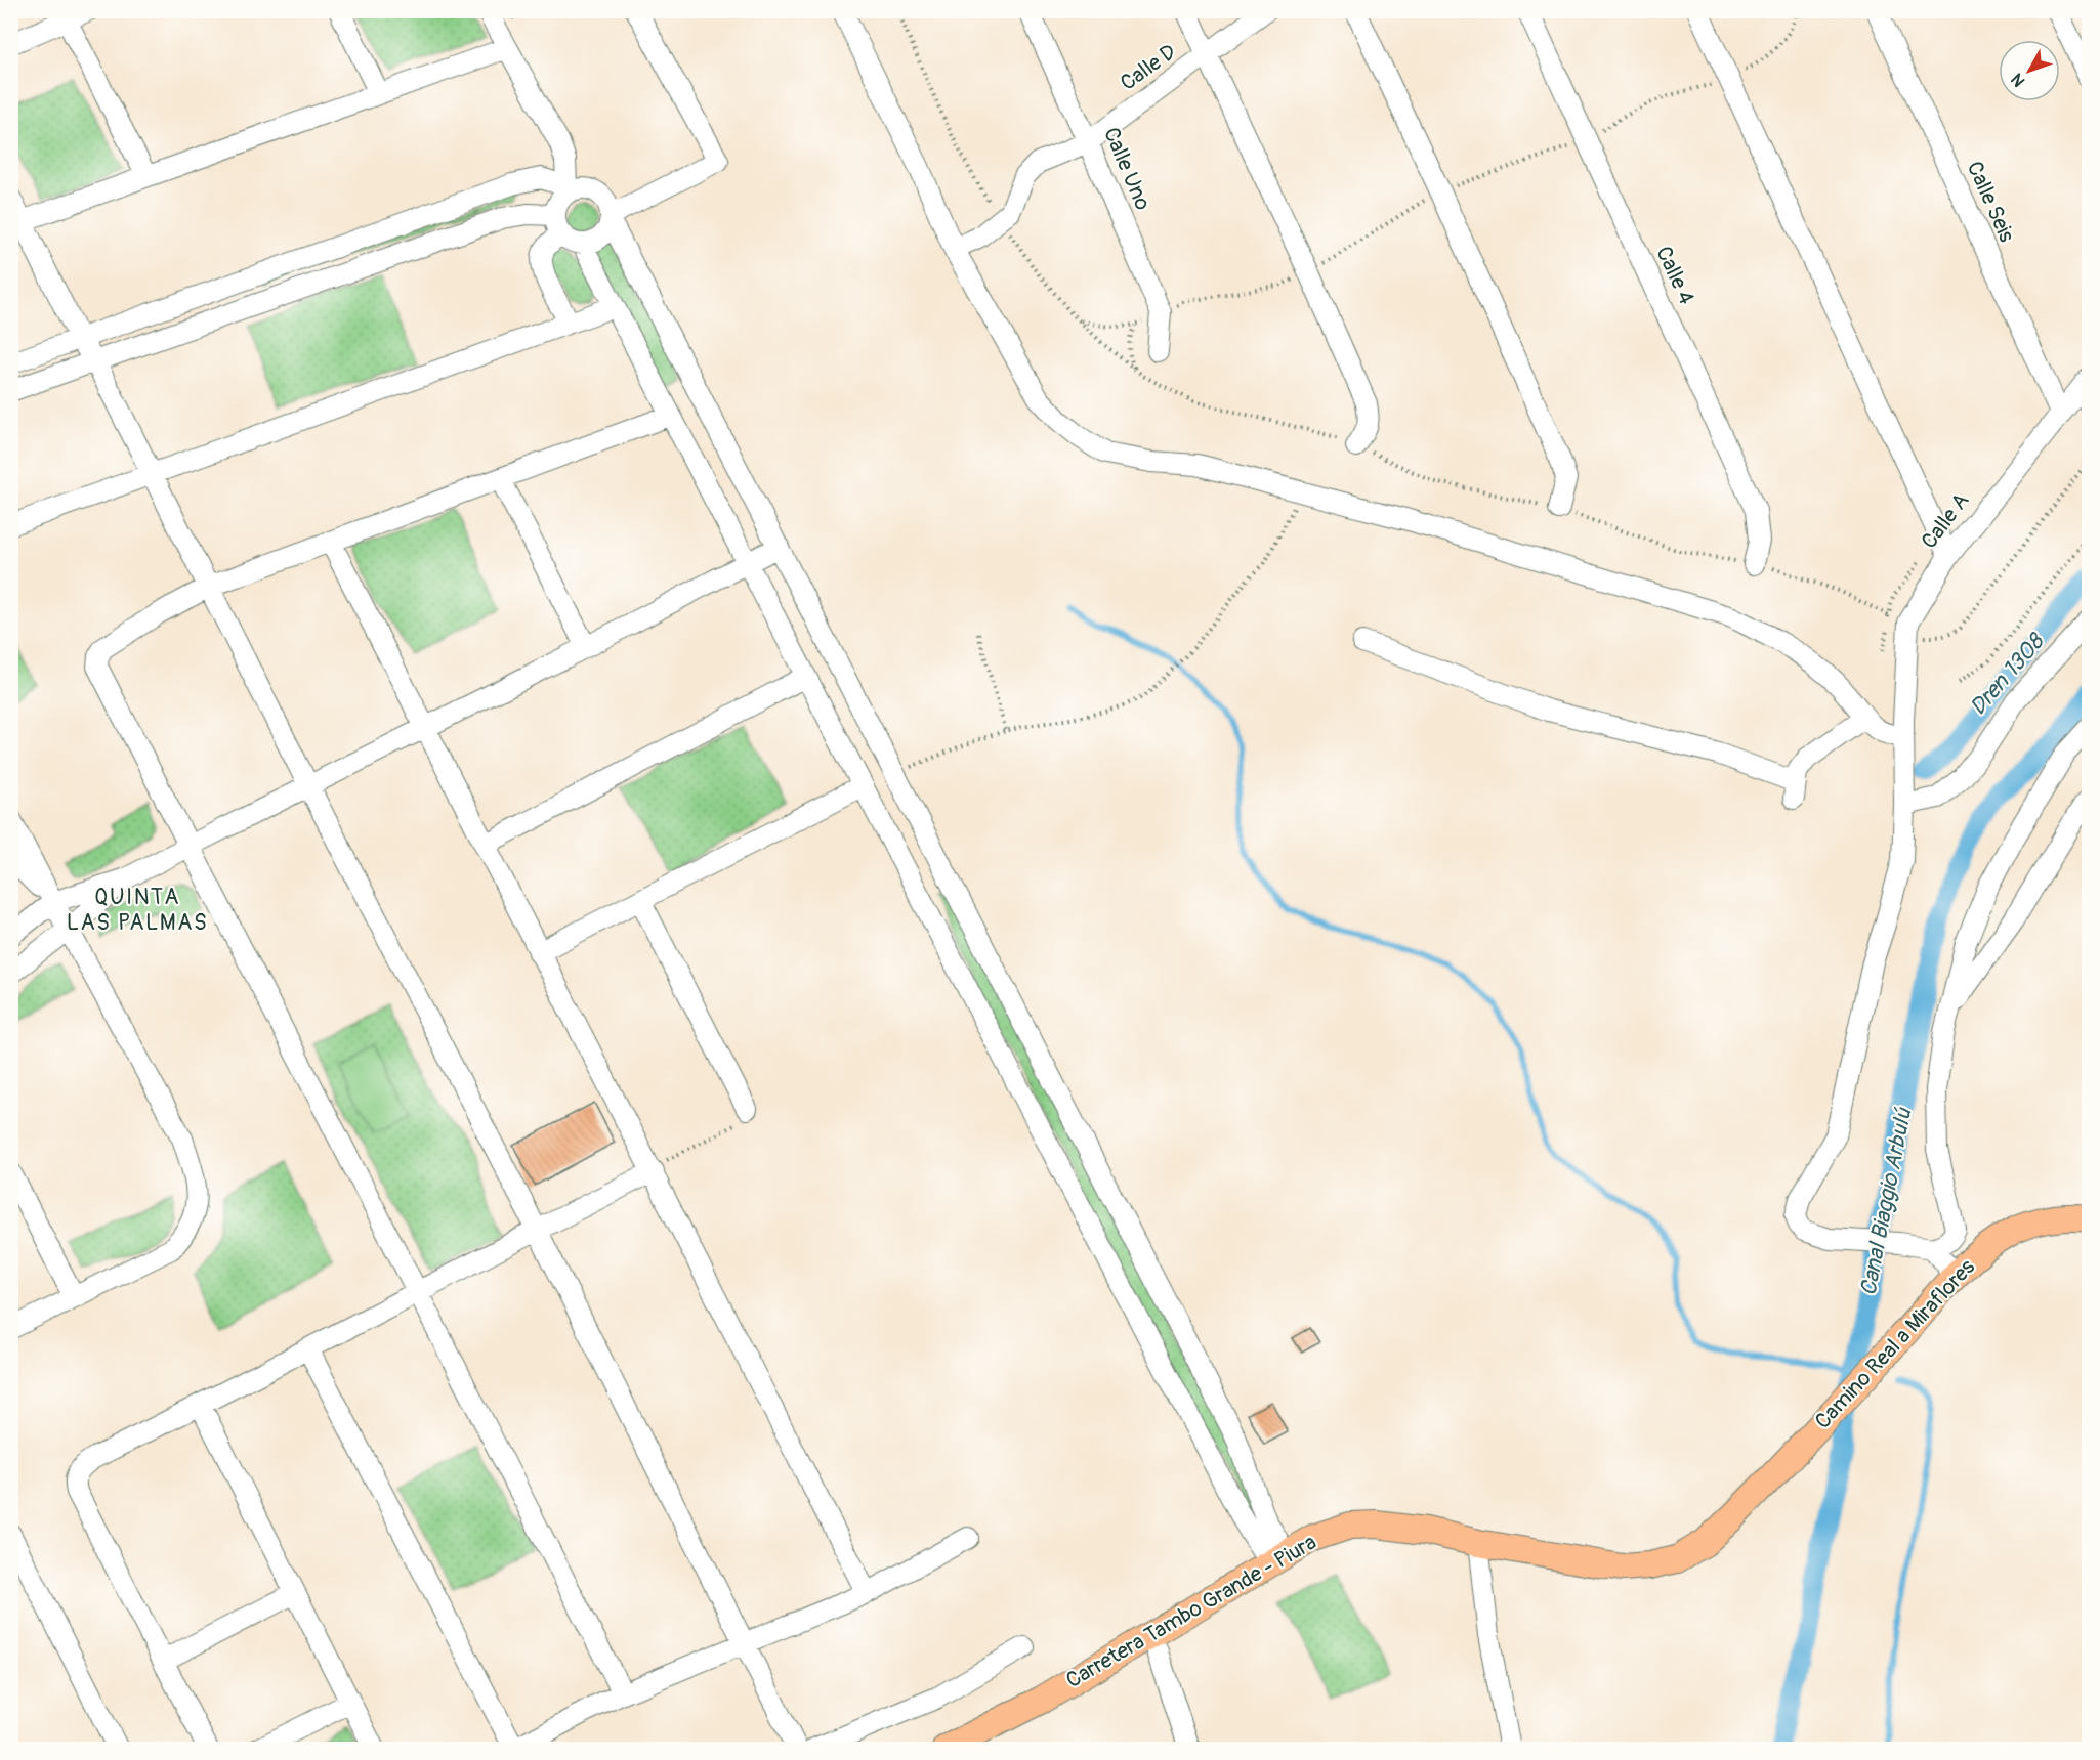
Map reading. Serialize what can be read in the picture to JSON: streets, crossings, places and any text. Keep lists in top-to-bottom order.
{
  "streets": {
    "main road": ["Camino Real a Miraflores", "Carretera Tambo Grande - Piura"],
    "street": [
      "Calle D",
      "Calle Uno",
      "Calle Seis",
      "Calle 4",
      "Calle A"
    ]
  },
  "crossings": [
    ["Calle D", "Calle Uno"],
    ["Calle Seis", "Calle A"],
    ["Camino Real a Miraflores", "Carretera Tambo Grande - Piura"]
  ],
  "districts": ["QUINTA LAS PALMAS"],
  "water": ["Dren 1308", "Canal Biaggio Arbulú"],
  "north": "bottom left"
}
